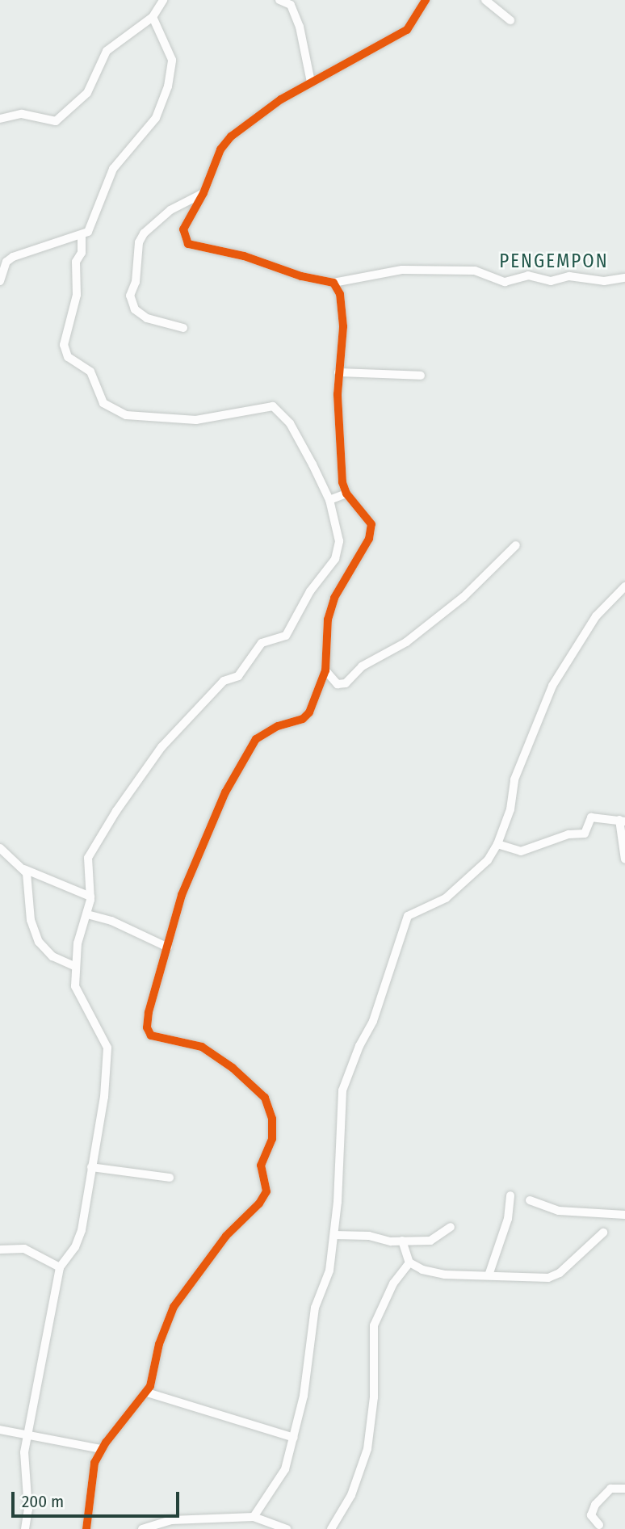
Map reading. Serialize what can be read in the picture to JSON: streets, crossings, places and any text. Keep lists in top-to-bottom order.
{
  "districts": ["PENGEMPON"],
  "scale_bar": "200 m"
}
